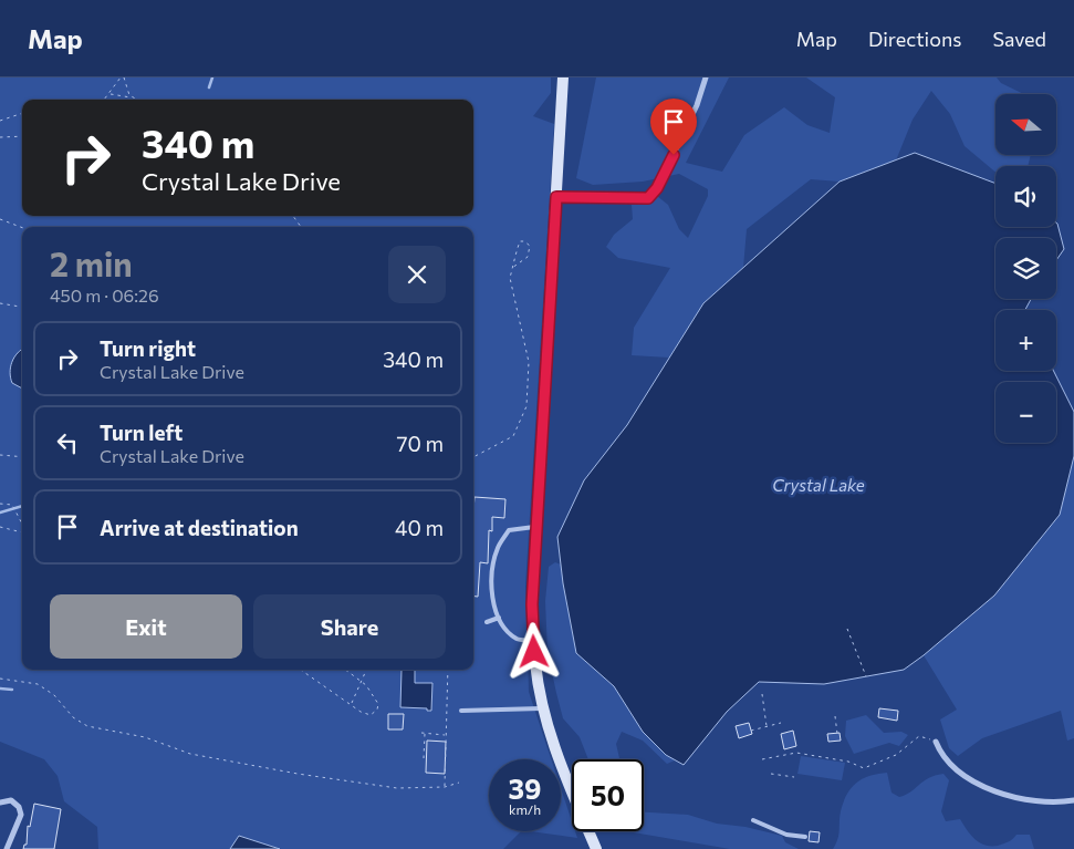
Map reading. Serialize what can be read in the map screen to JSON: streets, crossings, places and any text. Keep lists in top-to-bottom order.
{
  "water": ["Crystal Lake"],
  "north": "left",
  "page": {
    "header": "Map",
    "nav": ["Map", "Directions", "Saved"],
    "map_buttons": ["+", "−"],
    "turn": ["340 m", "Crystal Lake Drive"],
    "heading": ["2 min", "450 m · 06:26"],
    "list": [
      {
        "name": "Turn right",
        "note": "Crystal Lake Drive",
        "value": "340 m"
      },
      {
        "name": "Turn left",
        "note": "Crystal Lake Drive",
        "value": "70 m"
      },
      {
        "name": "Arrive at destination",
        "value": "40 m"
      }
    ],
    "buttons": ["Exit", "Share"],
    "speed": "39 km/h",
    "limit": "50"
  }
}
